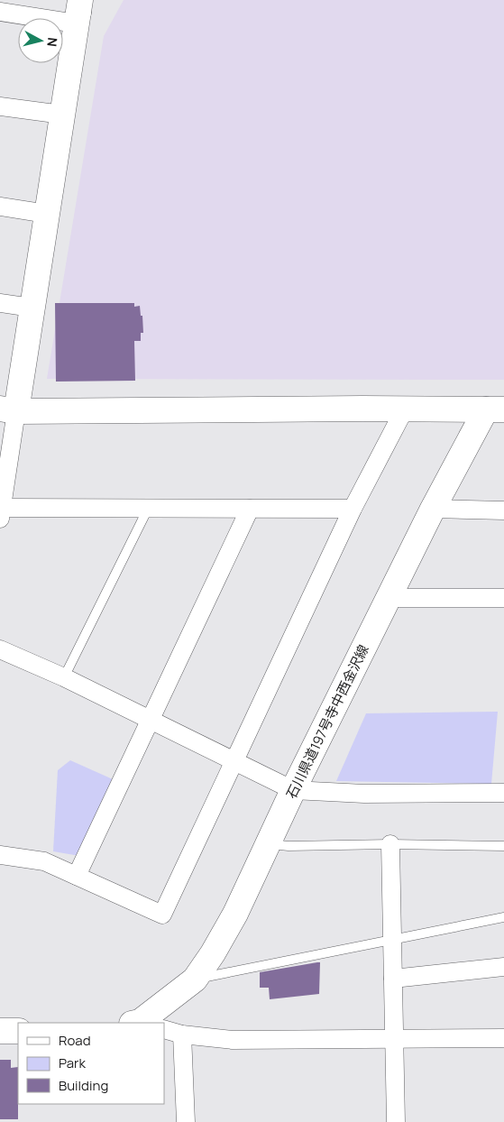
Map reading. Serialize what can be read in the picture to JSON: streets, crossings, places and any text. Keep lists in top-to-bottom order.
{
  "streets": {
    "street": ["石川県道197号寺中西金沢線"]
  },
  "legend": ["Road", "Park", "Building"],
  "north": "right"
}
